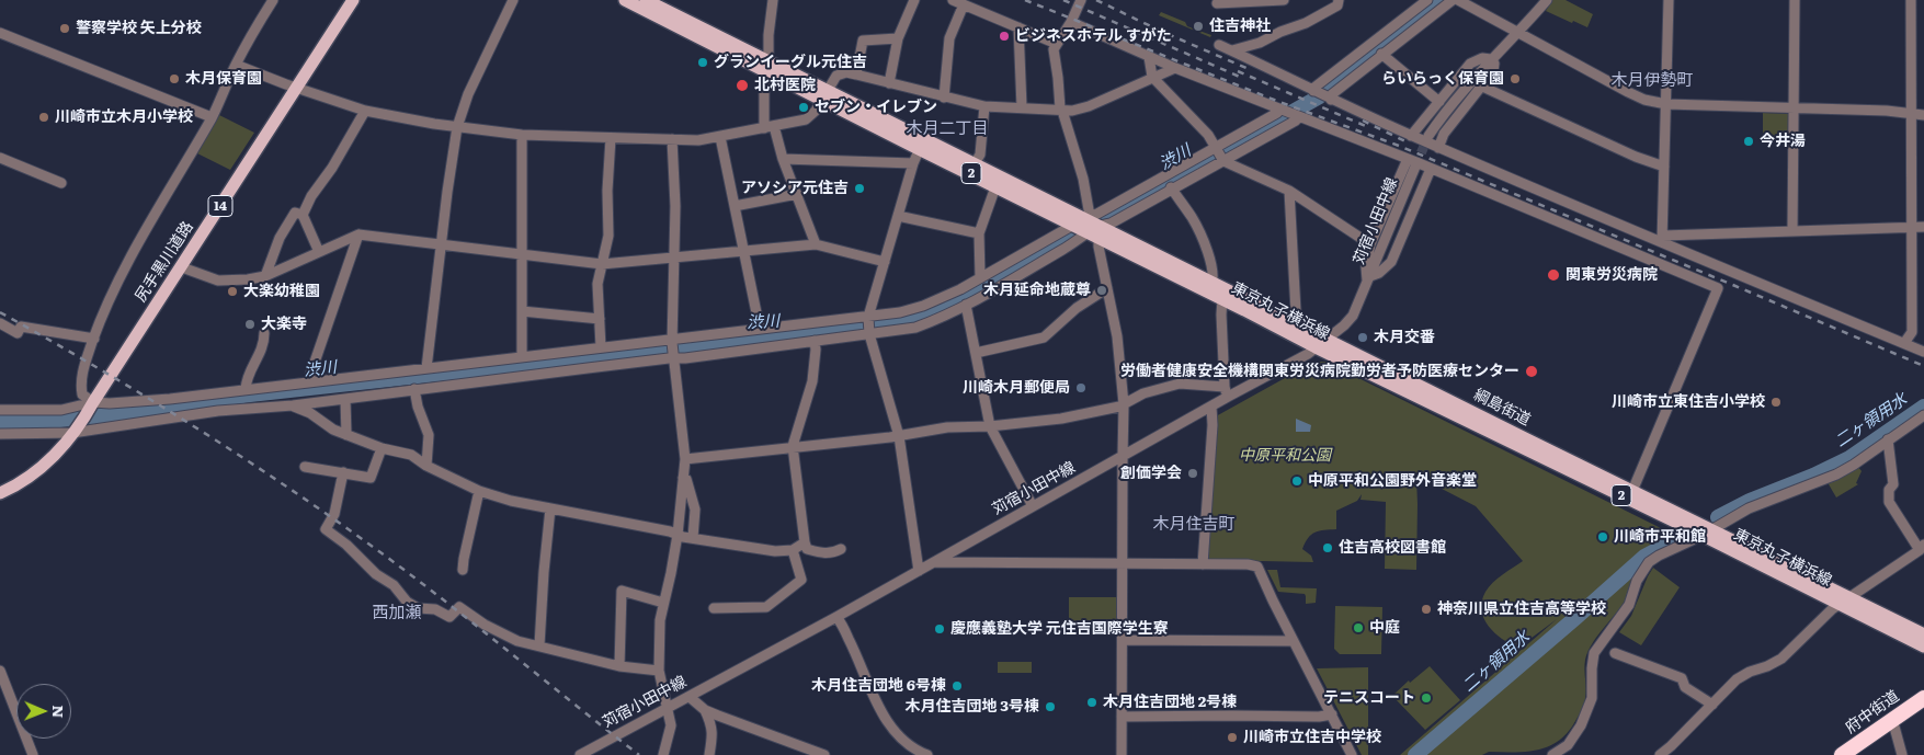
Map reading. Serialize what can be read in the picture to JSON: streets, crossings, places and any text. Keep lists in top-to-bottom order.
{
  "streets": {
    "highway": ["府中街道"],
    "main road": [
      "2",
      "14",
      "尻手黒川道路",
      "東京丸子横浜線",
      "綱島街道"
    ],
    "street": ["苅宿小田中線"]
  },
  "crossings": [
    ["苅宿小田中線", "東京丸子横浜線"],
    ["苅宿小田中線", "綱島街道"],
    ["東京丸子横浜線", "綱島街道"]
  ],
  "districts": [
    "木月伊勢町",
    "木月二丁目",
    "木月住吉町",
    "西加瀬"
  ],
  "water": ["渋川", "二ヶ領用水"],
  "parks": ["中原平和公園"],
  "places": [
    "住吉神社",
    "警察学校 矢上分校",
    "ビジネスホテル すがた",
    "グランイーグル元住吉",
    "木月保育園",
    "らいらっく保育園",
    "北村医院",
    "セブン・イレブン",
    "川崎市立木月小学校",
    "今井湯",
    "アソシア元住吉",
    "関東労災病院",
    "木月延命地蔵尊",
    "大楽幼稚園",
    "大楽寺",
    "木月交番",
    "労働者健康安全機構関東労災病院勤労者予防医療センター",
    "川崎木月郵便局",
    "川崎市立東住吉小学校",
    "創価学会",
    "中原平和公園野外音楽堂",
    "川崎市平和館",
    "住吉高校図書館",
    "神奈川県立住吉高等学校",
    "中庭",
    "慶應義塾大学 元住吉国際学生寮",
    "木月住吉団地 6号棟",
    "テニスコート",
    "木月住吉団地 2号棟",
    "木月住吉団地 3号棟",
    "川崎市立住吉中学校"
  ],
  "north": "right"
}
